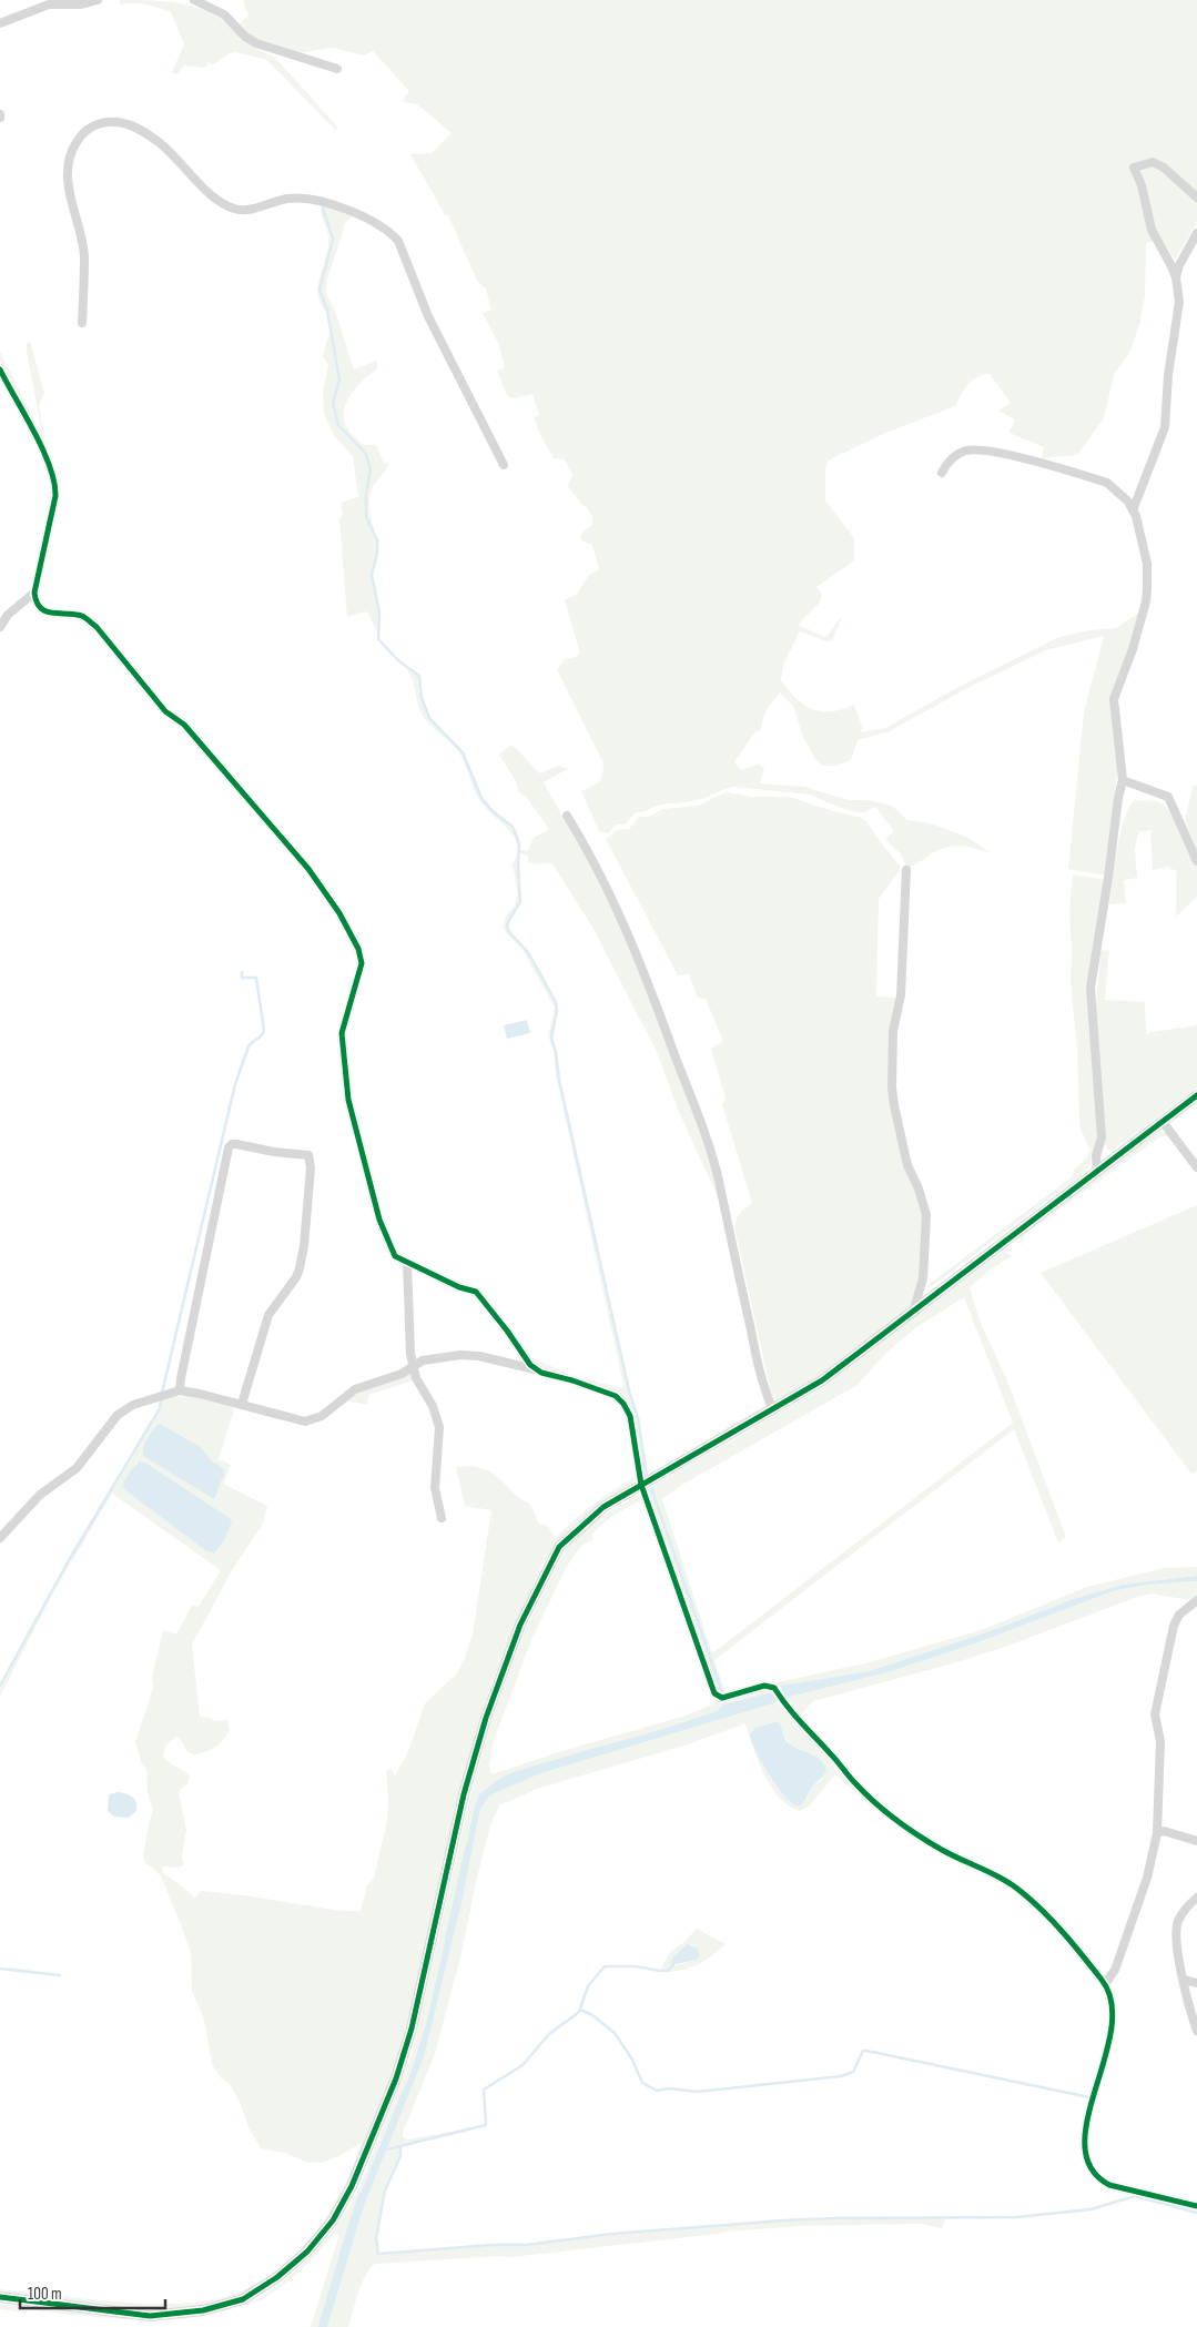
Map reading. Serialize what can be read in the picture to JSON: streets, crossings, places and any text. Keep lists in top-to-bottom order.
{
  "scale_bar": "100 m"
}
